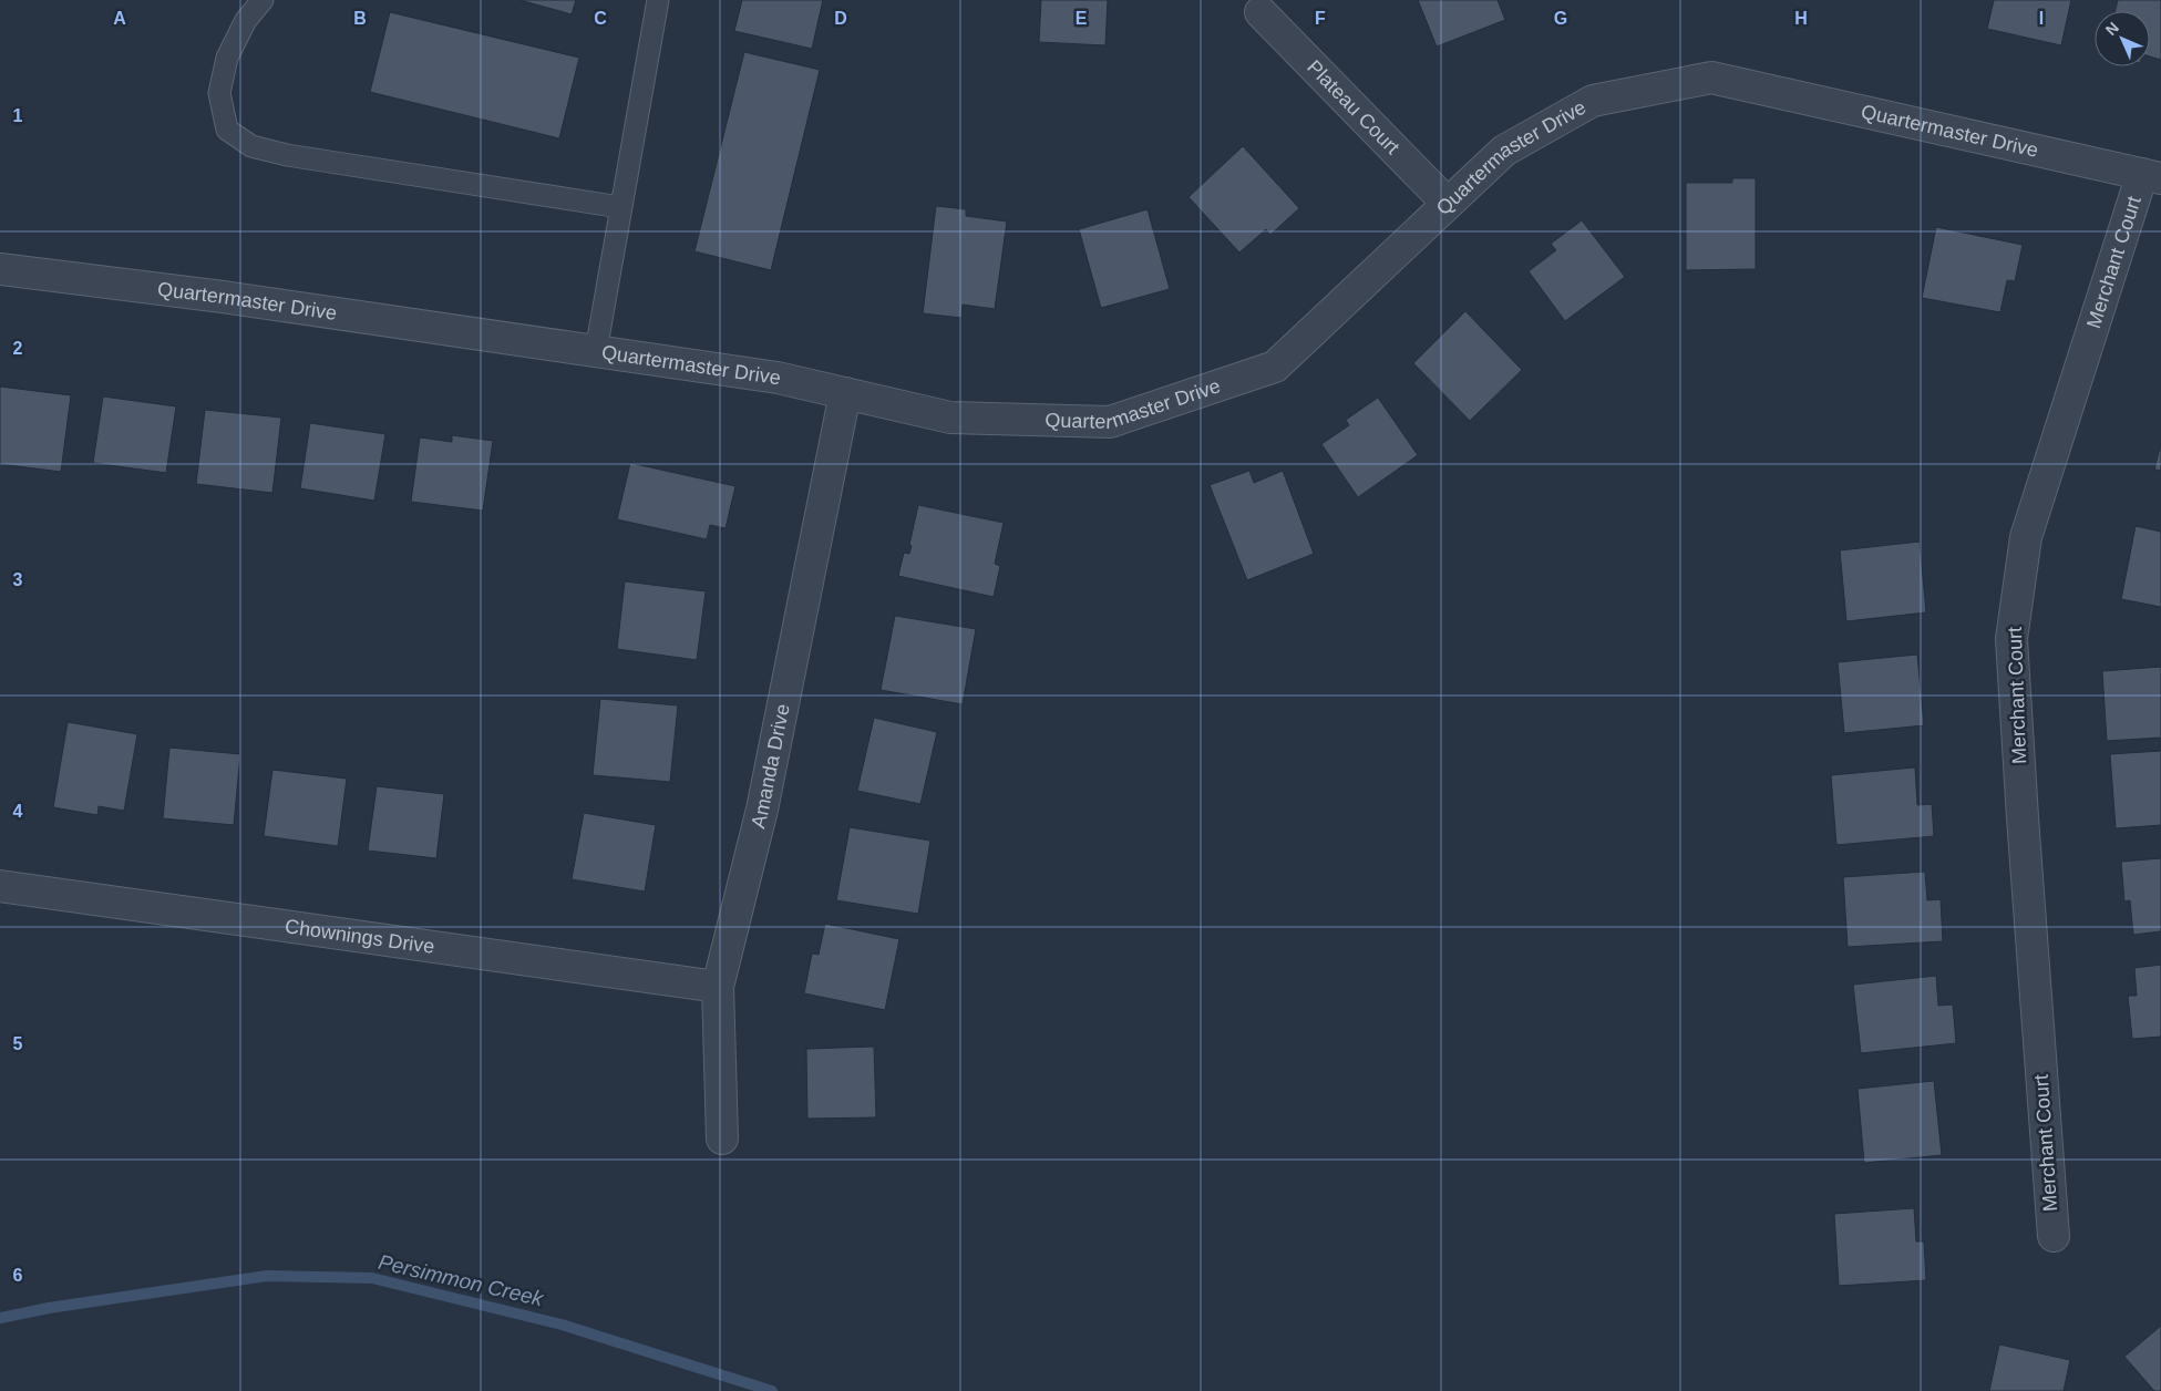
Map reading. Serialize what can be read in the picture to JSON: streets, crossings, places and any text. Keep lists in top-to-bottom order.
{
  "streets": {
    "street": [
      "Plateau Court",
      "Quartermaster Drive",
      "Merchant Court",
      "Amanda Drive",
      "Chownings Drive"
    ]
  },
  "crossings": [
    ["Plateau Court", "Quartermaster Drive"],
    ["Quartermaster Drive", "Merchant Court"],
    ["Quartermaster Drive", "Amanda Drive"],
    ["Amanda Drive", "Chownings Drive"]
  ],
  "water": ["Persimmon Creek"],
  "north": "top left",
  "grid": {
    "columns": [
      "A",
      "B",
      "C",
      "D",
      "E",
      "F",
      "G",
      "H",
      "I"
    ],
    "rows": [
      "1",
      "2",
      "3",
      "4",
      "5",
      "6"
    ]
  }
}
